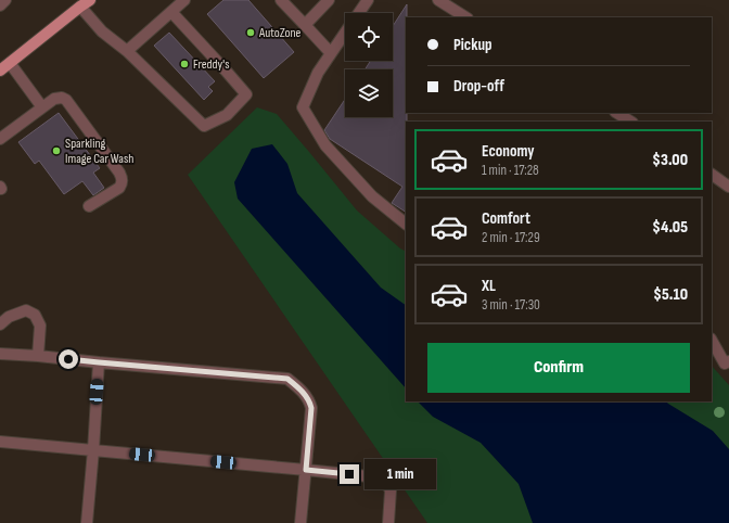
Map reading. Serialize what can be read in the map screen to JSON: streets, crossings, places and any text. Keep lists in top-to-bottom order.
{
  "places": ["AutoZone", "Freddy's", "Sparkling Image Car Wash"],
  "page": {
    "banner": ["Pickup", "Drop-off"],
    "list": [
      {
        "name": "Economy",
        "note": "1 min · 17:28",
        "value": "$3.00"
      },
      {
        "name": "Comfort",
        "note": "2 min · 17:29",
        "value": "$4.05"
      },
      {
        "name": "XL",
        "note": "3 min · 17:30",
        "value": "$5.10"
      }
    ],
    "buttons": "Confirm",
    "bubble": "1 min"
  }
}
